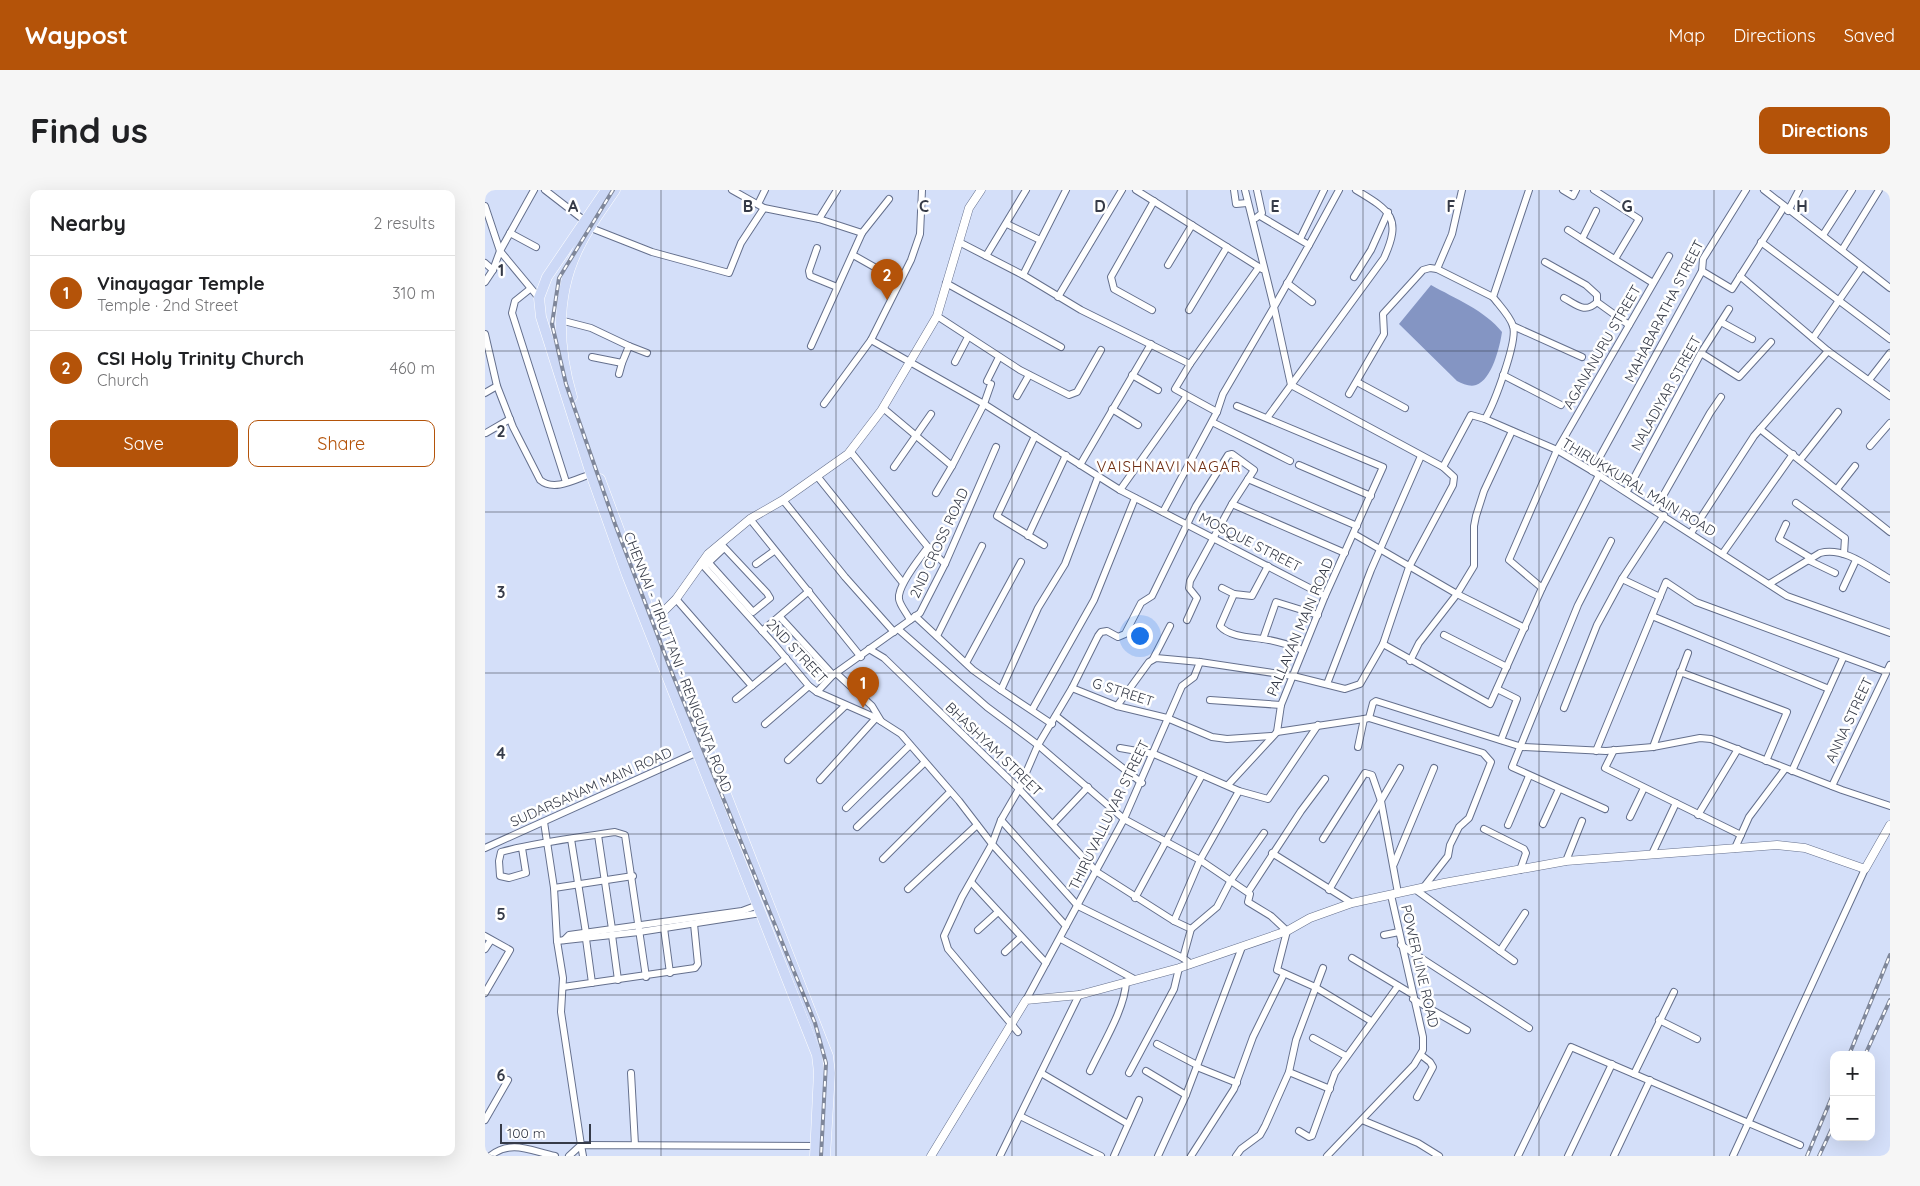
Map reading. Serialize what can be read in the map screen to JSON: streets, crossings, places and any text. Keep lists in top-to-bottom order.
{
  "streets": {
    "highway": ["CHENNAI - TIRUTTANI - RENIGUNTA ROAD"],
    "street": [
      "MAHABARATHA STREET",
      "AGANANURU STREET",
      "NALADIYAR STREET",
      "THIRUKKURAL MAIN ROAD",
      "MOSQUE STREET",
      "2ND CROSS ROAD",
      "PALLAVAN MAIN ROAD",
      "2ND STREET",
      "G STREET",
      "ANNA STREET",
      "BHASHYAM STREET",
      "SUDARSANAM MAIN ROAD",
      "THIRUVALLUVAR STREET",
      "POWER LINE ROAD"
    ]
  },
  "crossings": [
    ["MAHABARATHA STREET", "THIRUKKURAL MAIN ROAD"],
    ["AGANANURU STREET", "THIRUKKURAL MAIN ROAD"],
    ["NALADIYAR STREET", "THIRUKKURAL MAIN ROAD"],
    ["MOSQUE STREET", "PALLAVAN MAIN ROAD"],
    ["2ND CROSS ROAD", "2ND STREET"],
    ["2ND CROSS ROAD", "BHASHYAM STREET"],
    ["PALLAVAN MAIN ROAD", "G STREET"],
    ["2ND STREET", "THIRUVALLUVAR STREET"],
    ["CHENNAI - TIRUTTANI - RENIGUNTA ROAD", "SUDARSANAM MAIN ROAD"],
    ["G STREET", "THIRUVALLUVAR STREET"],
    ["BHASHYAM STREET", "THIRUVALLUVAR STREET"]
  ],
  "districts": ["VAISHNAVI NAGAR"],
  "scale_bar": "100 m",
  "page": {
    "header": "Waypost",
    "nav": ["Map", "Directions", "Saved"],
    "buttons": [
      "Directions",
      ["Save", "Share"]
    ],
    "title": "Find us",
    "heading": ["Nearby", "2 results"],
    "list": [
      {
        "mark": "1",
        "name": "Vinayagar Temple",
        "note": "Temple · 2nd Street",
        "value": "310 m"
      },
      {
        "mark": "2",
        "name": "CSI Holy Trinity Church",
        "note": "Church",
        "value": "460 m"
      }
    ],
    "pins": ["2", "1"],
    "map_buttons": ["+", "−"],
    "scale": "100 m"
  },
  "grid": {
    "columns": [
      "A",
      "B",
      "C",
      "D",
      "E",
      "F",
      "G",
      "H"
    ],
    "rows": [
      "1",
      "2",
      "3",
      "4",
      "5",
      "6"
    ]
  }
}
